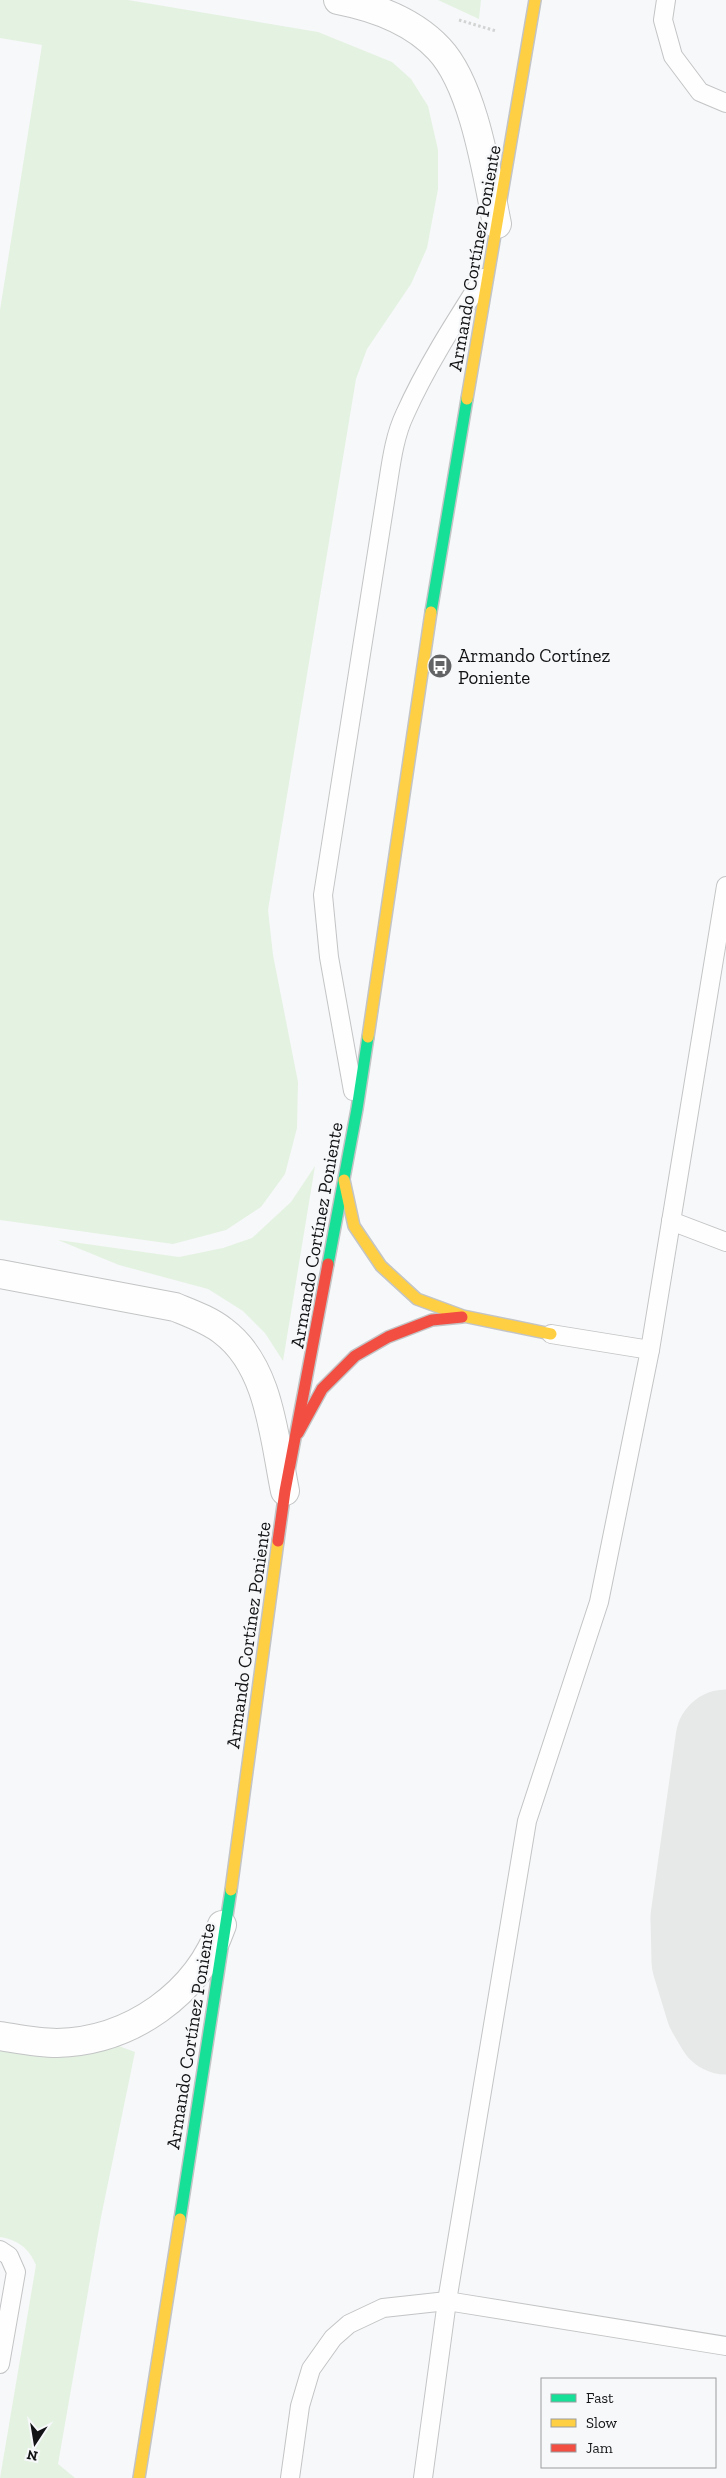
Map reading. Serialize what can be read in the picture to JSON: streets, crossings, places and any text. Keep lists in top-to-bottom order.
{
  "streets": {
    "main road": ["Armando Cortínez Poniente"]
  },
  "places": {
    "bus stop": ["Armando Cortínez Poniente"]
  },
  "legend": ["Fast", "Slow", "Jam"],
  "north": "bottom"
}
